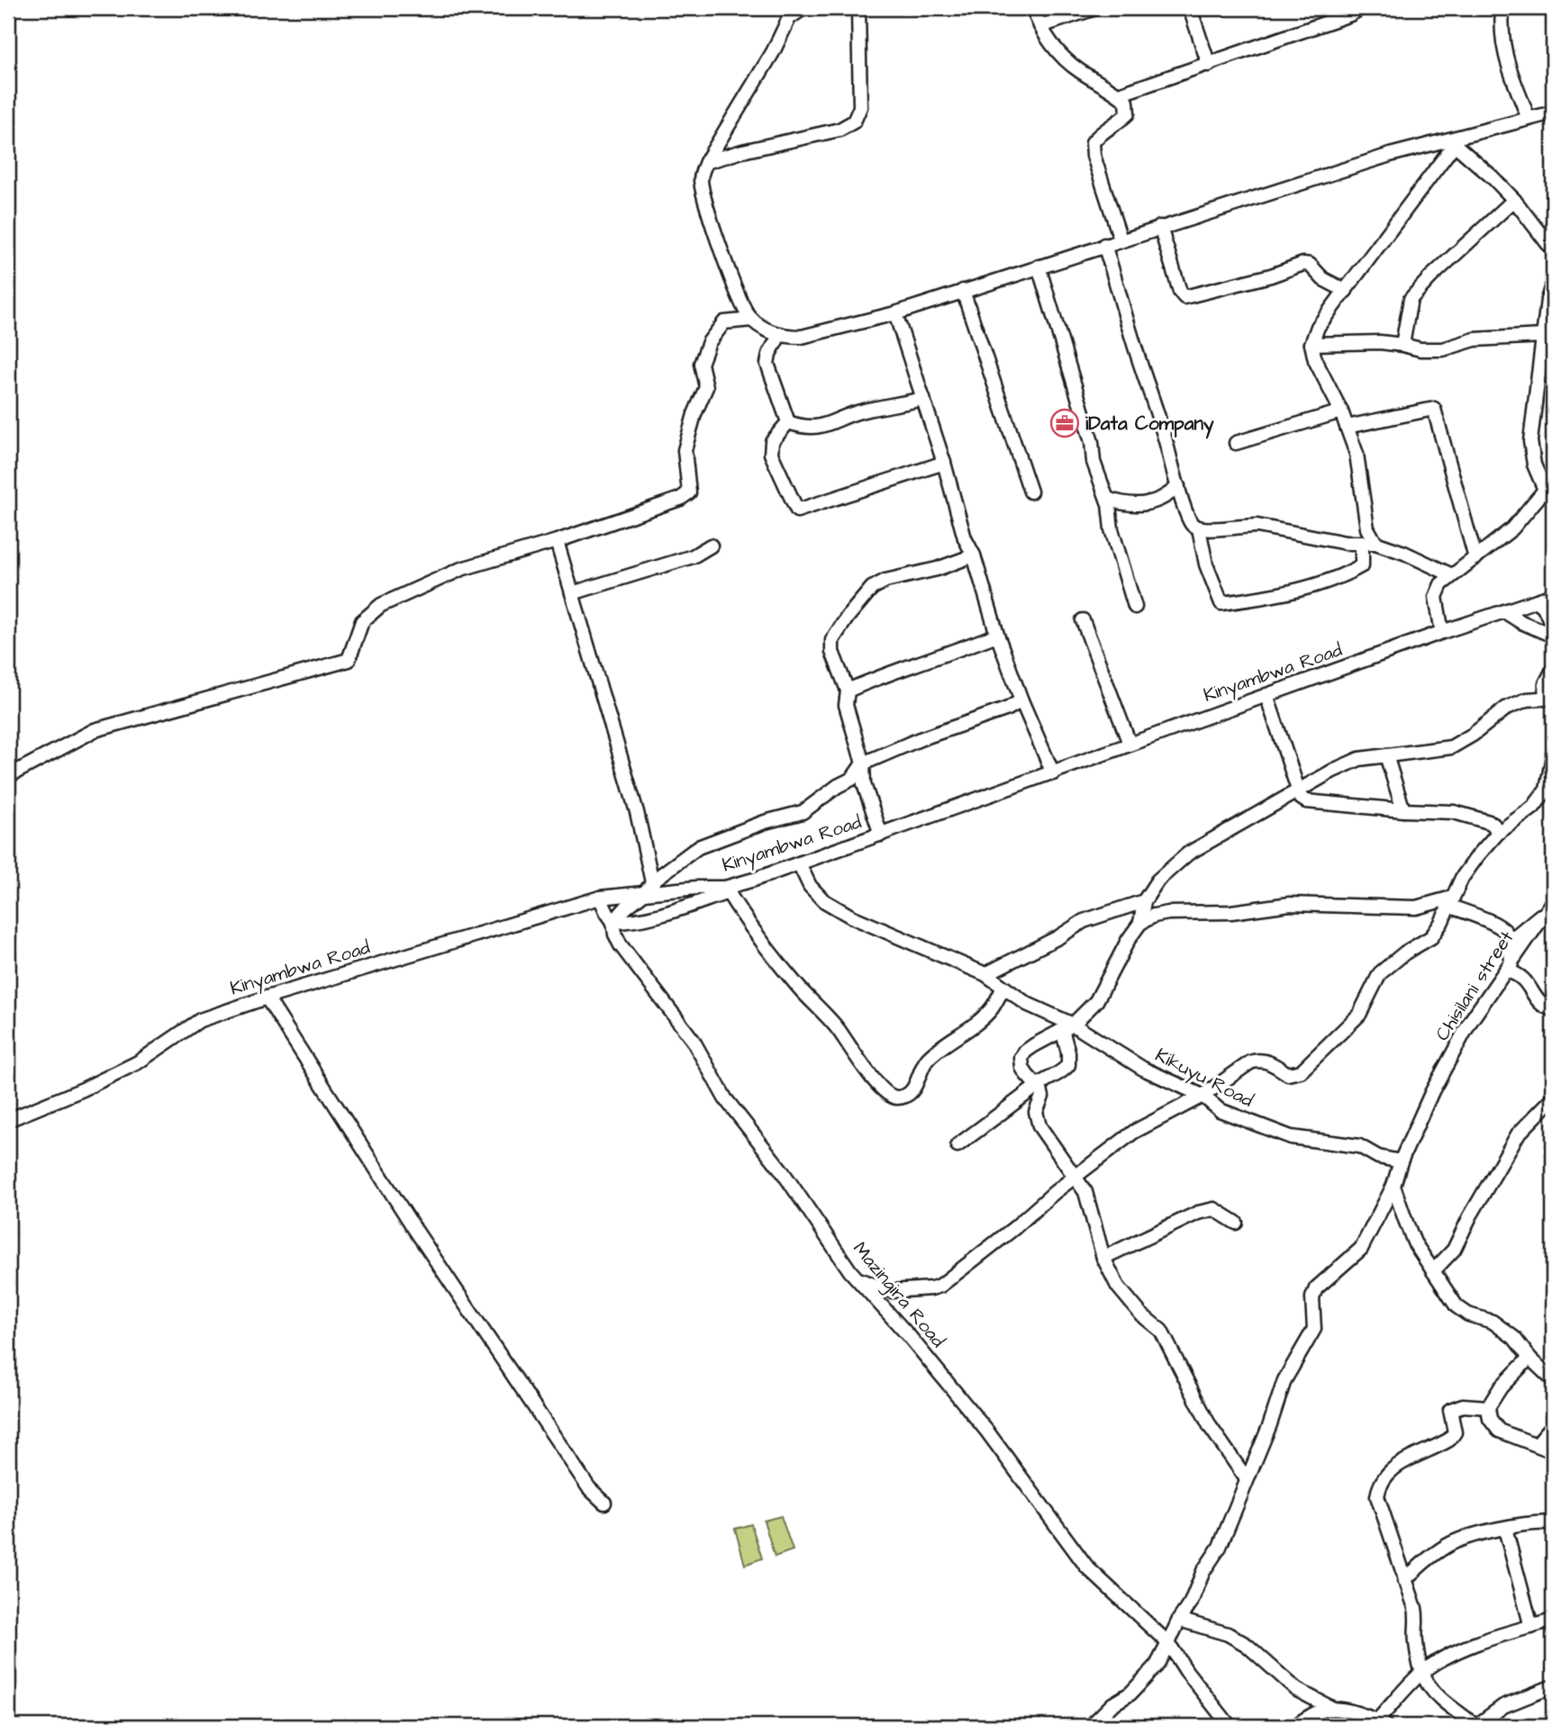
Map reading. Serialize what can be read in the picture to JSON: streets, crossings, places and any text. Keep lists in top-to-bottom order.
{
  "streets": {
    "street": [
      "Kinyambwa Road",
      "Chisilani street",
      "Kikuyu Road",
      "Mazingira Road"
    ]
  },
  "crossings": [
    ["Kinyambwa Road", "Kikuyu Road"],
    ["Kinyambwa Road", "Mazingira Road"],
    ["Chisilani street", "Kikuyu Road"]
  ],
  "places": {
    "office": ["iData Company"]
  }
}
